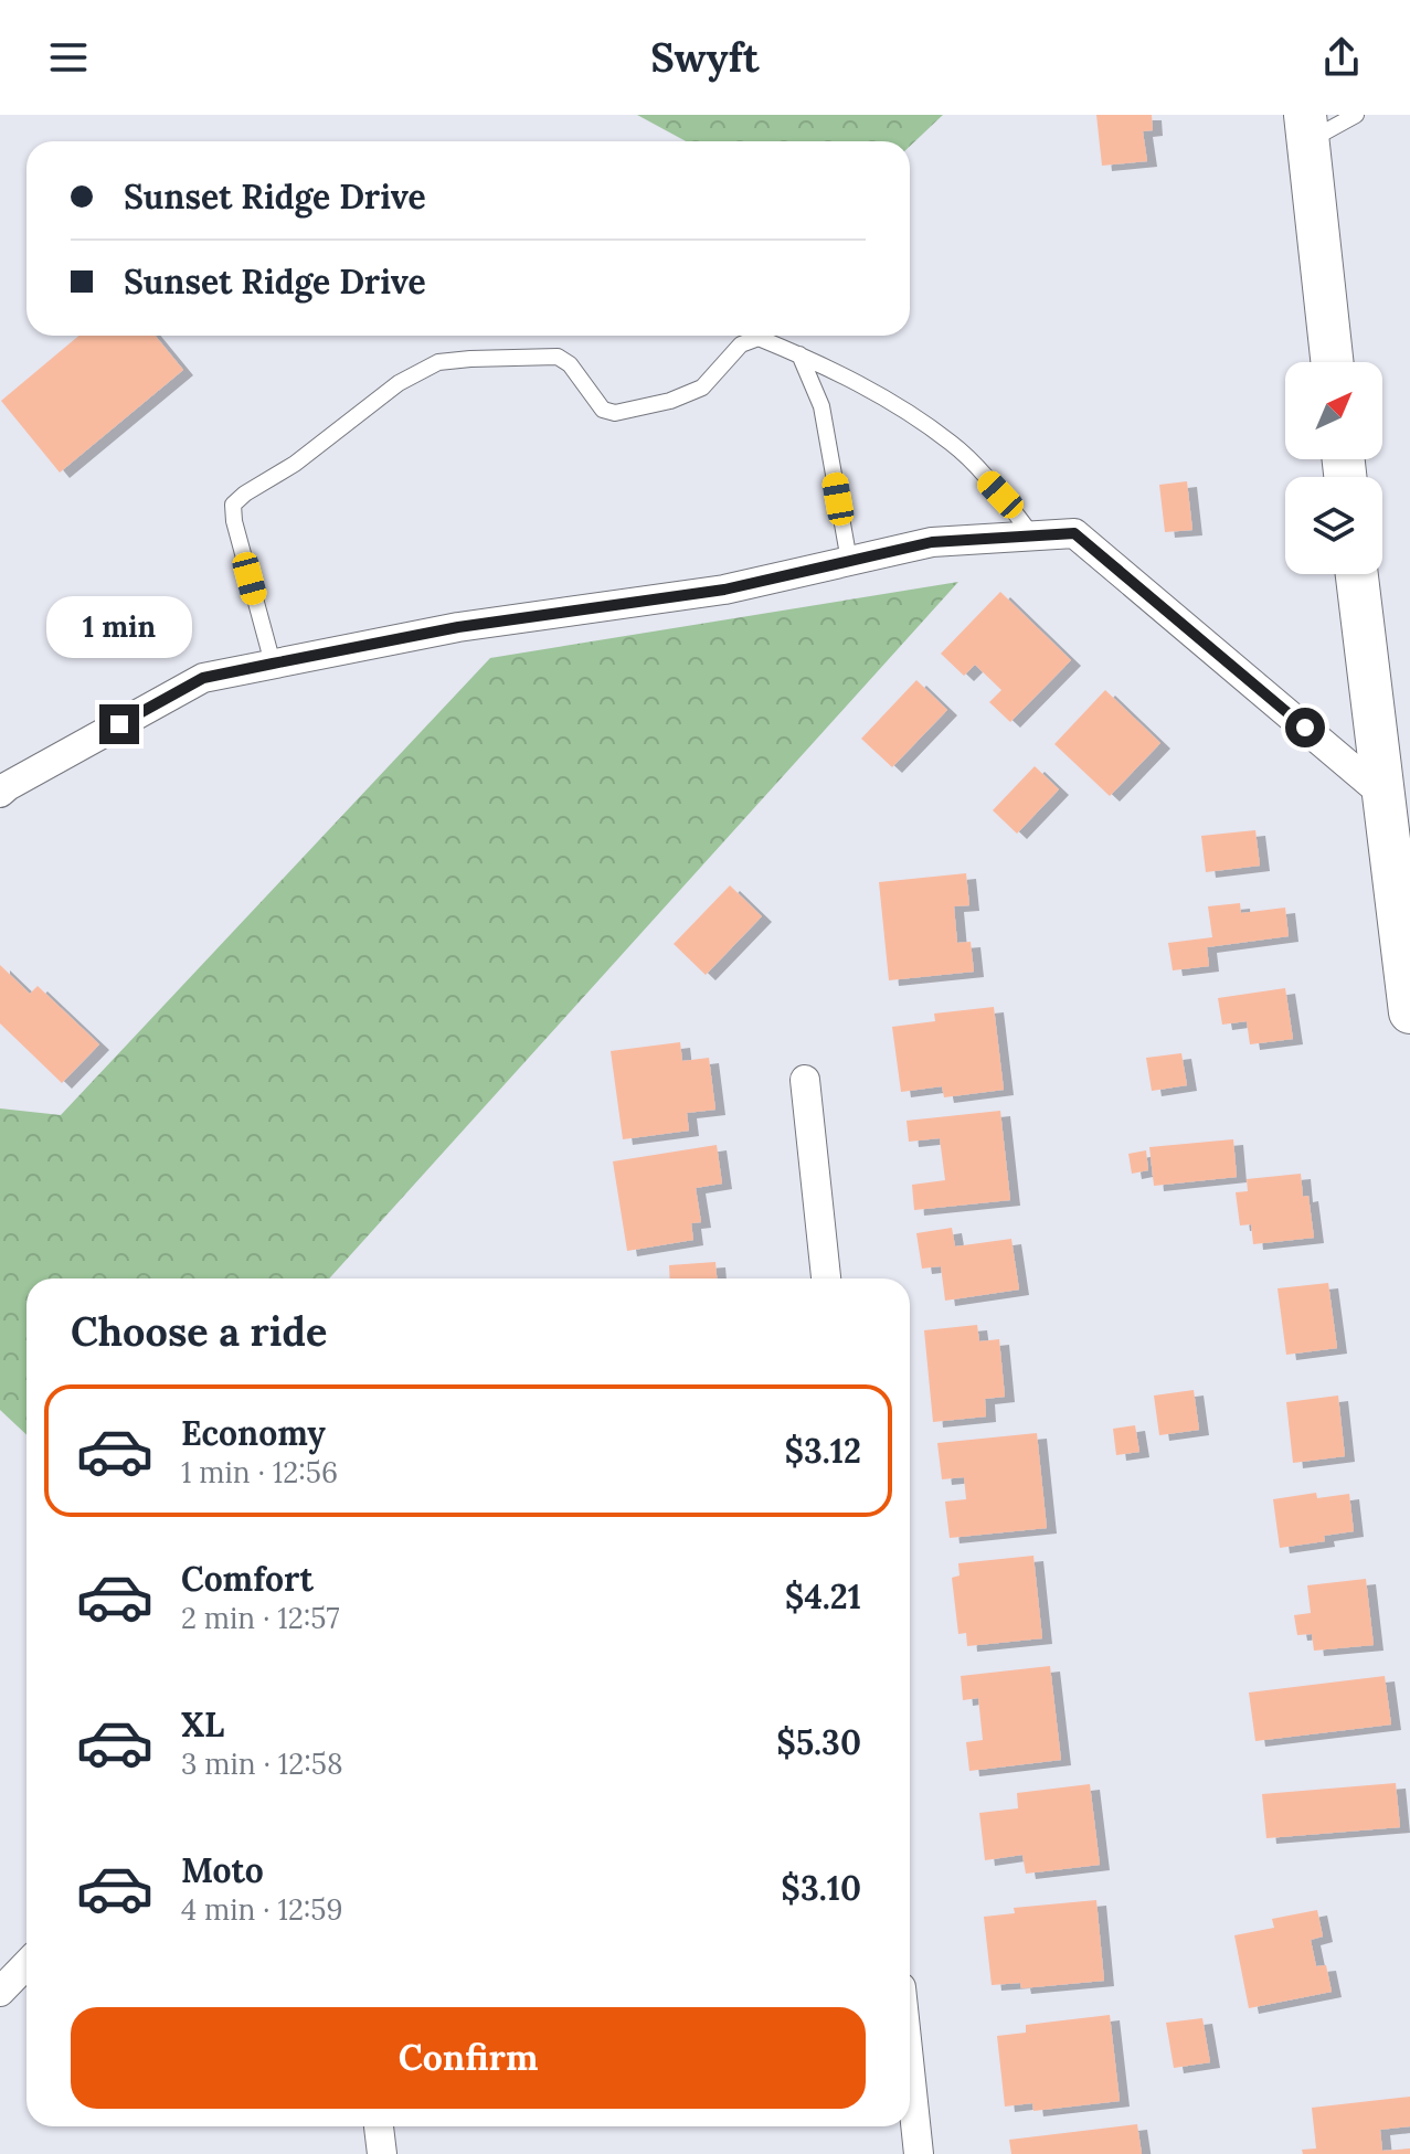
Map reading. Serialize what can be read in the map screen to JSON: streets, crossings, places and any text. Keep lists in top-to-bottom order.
{
  "north": "top right",
  "page": {
    "header": "Swyft",
    "banner": ["Sunset Ridge Drive", "Sunset Ridge Drive"],
    "bubble": "1 min",
    "heading": "Choose a ride",
    "list": [
      {
        "name": "Economy",
        "note": "1 min · 12:56",
        "value": "$3.12"
      },
      {
        "name": "Comfort",
        "note": "2 min · 12:57",
        "value": "$4.21"
      },
      {
        "name": "XL",
        "note": "3 min · 12:58",
        "value": "$5.30"
      },
      {
        "name": "Moto",
        "note": "4 min · 12:59",
        "value": "$3.10"
      }
    ],
    "buttons": "Confirm"
  }
}
